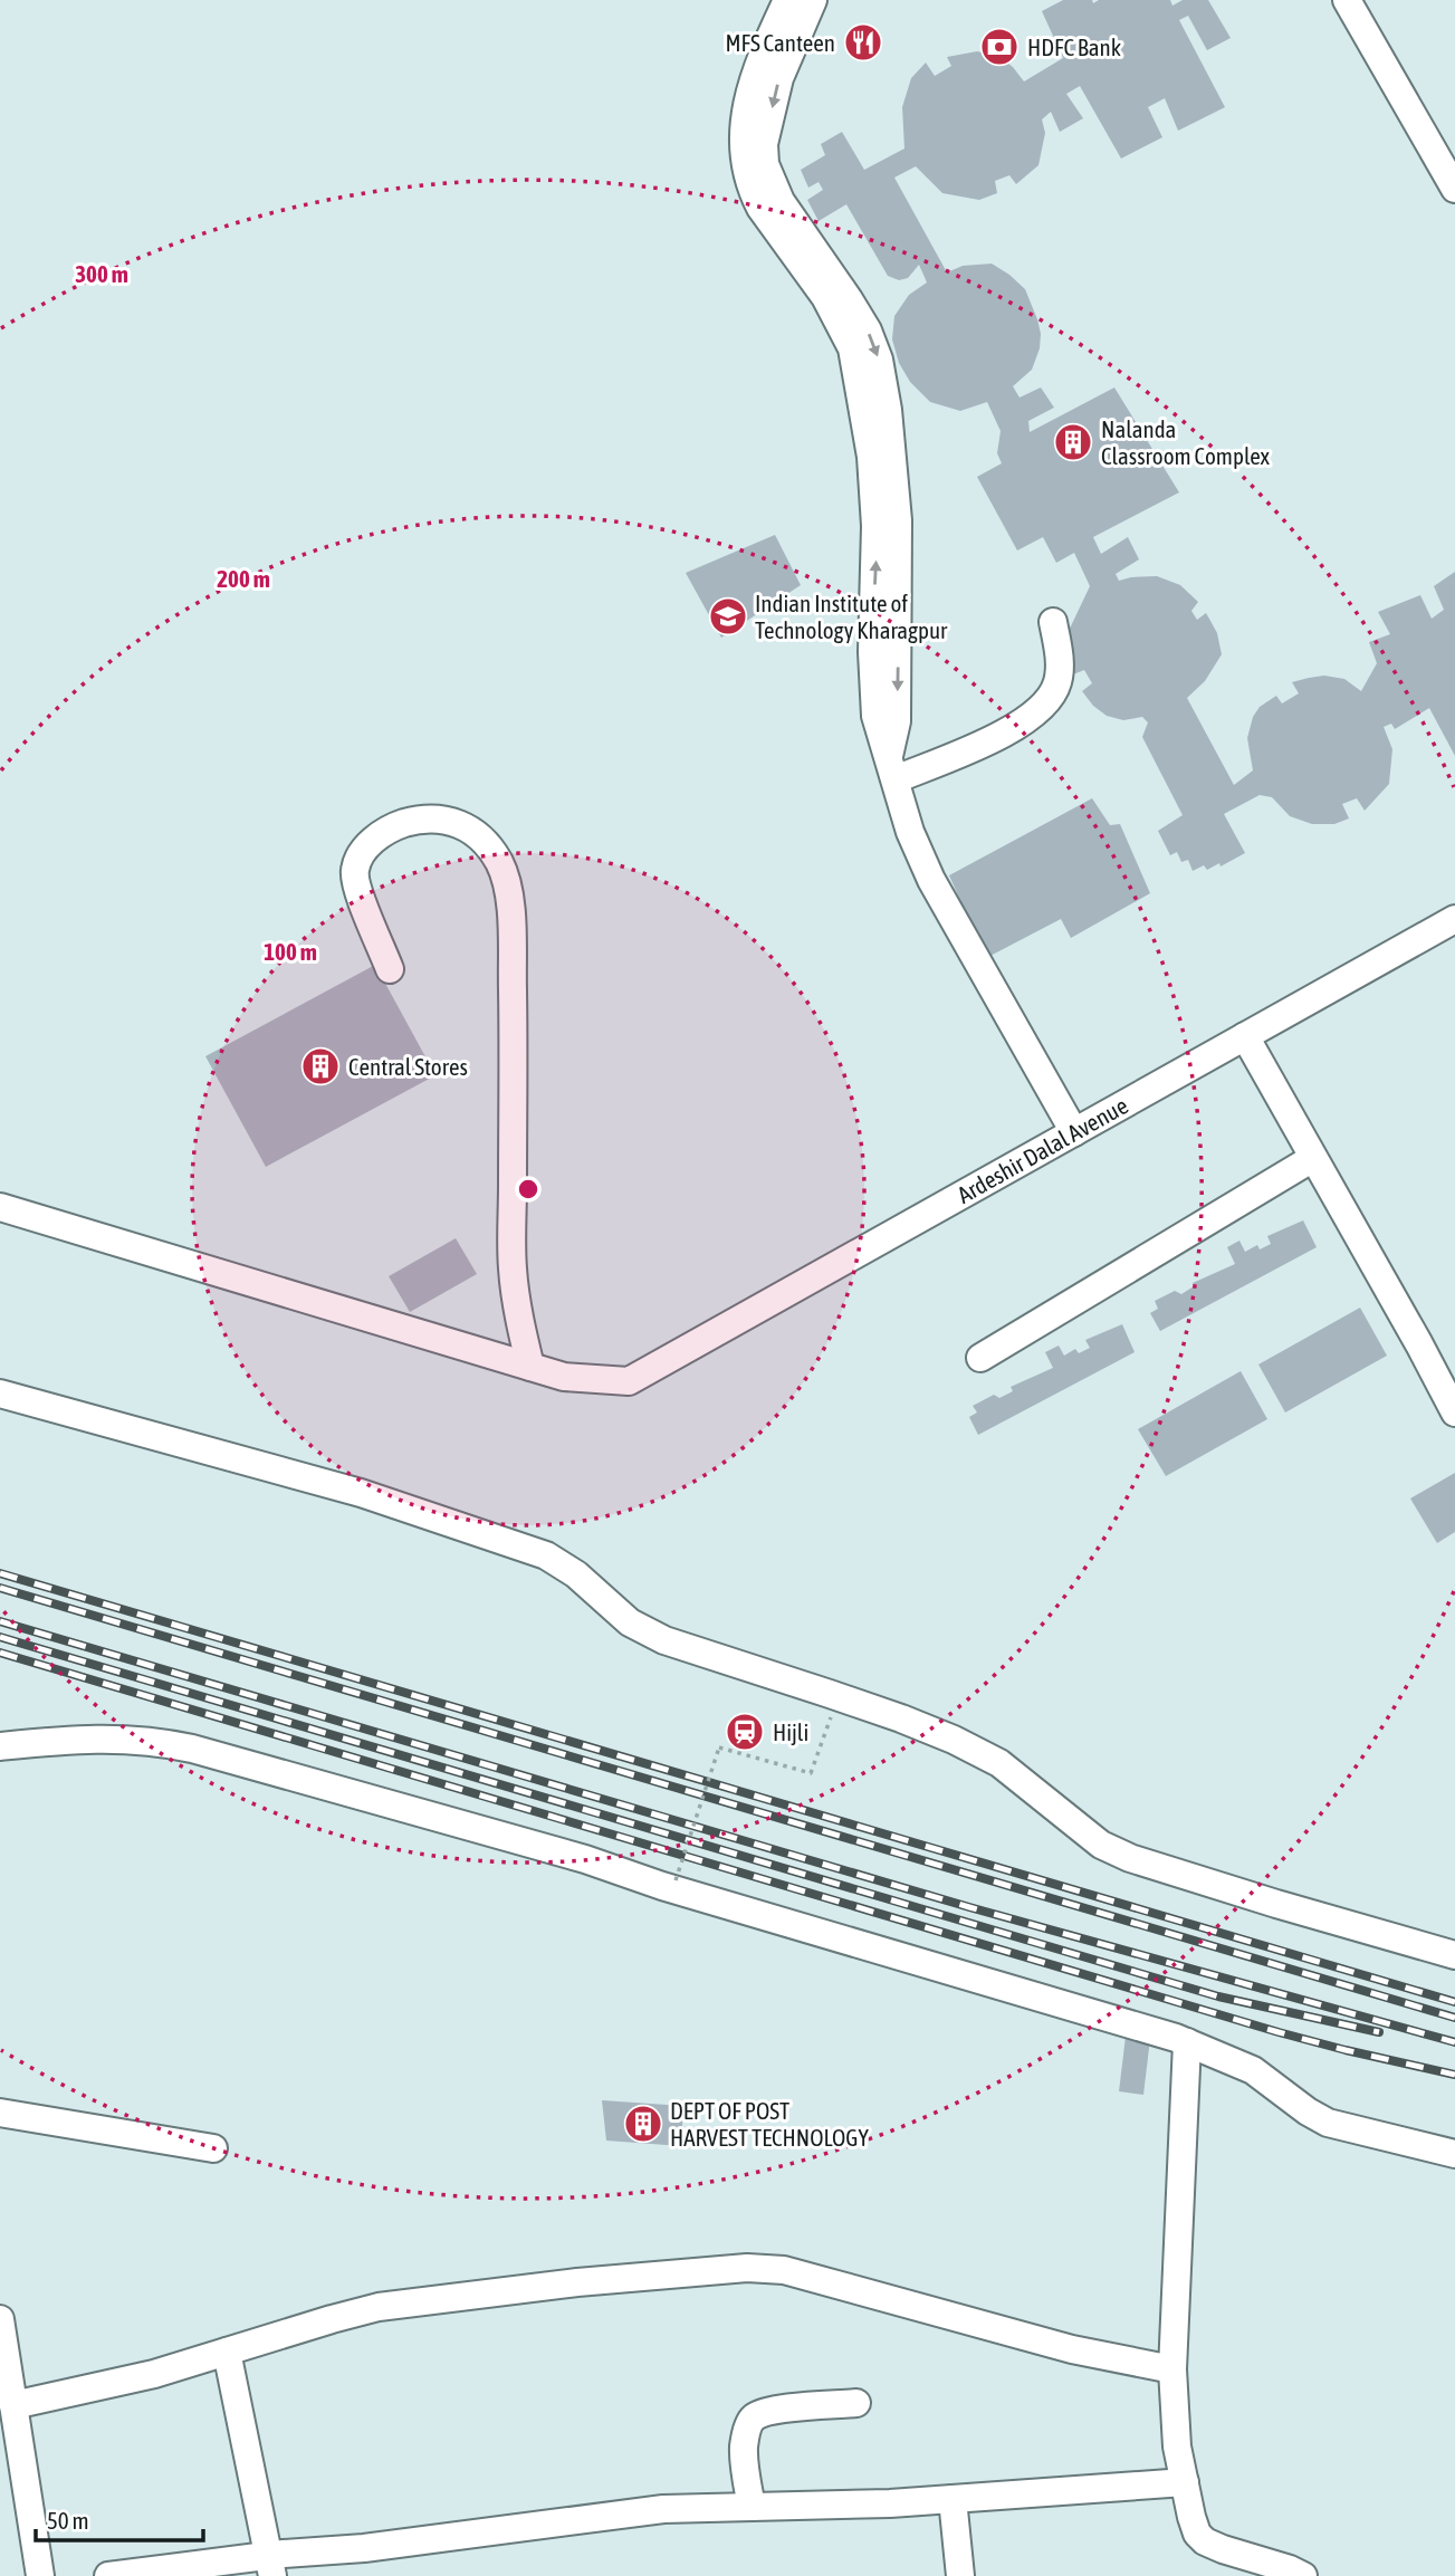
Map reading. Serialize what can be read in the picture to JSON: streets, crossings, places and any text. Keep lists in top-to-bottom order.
{
  "streets": {
    "street": ["Ardeshir Dalal Avenue"]
  },
  "places": {
    "restaurant": ["MFS Canteen"],
    "bank": ["HDFC Bank"],
    "building": ["Nalanda Classroom Complex", "Central Stores", "DEPT OF POST HARVEST TECHNOLOGY"],
    "school or university": ["Indian Institute of Technology Kharagpur"],
    "station": ["Hijli"]
  },
  "scale_bar": "50 m",
  "rings": ["300 m", "200 m", "100 m"]
}
